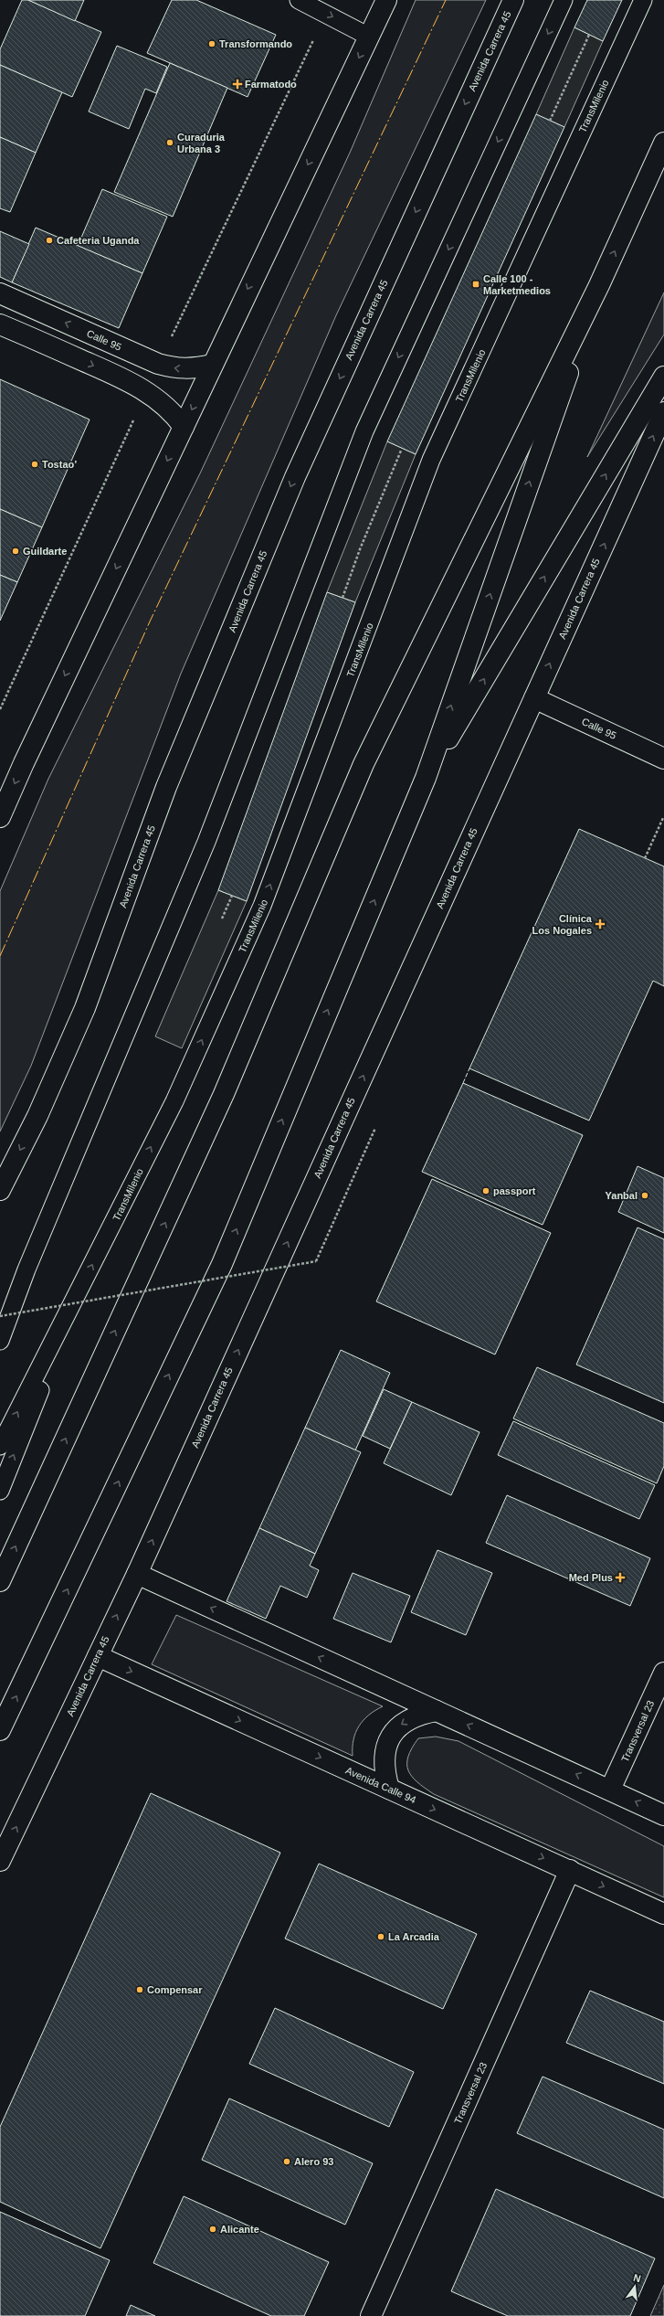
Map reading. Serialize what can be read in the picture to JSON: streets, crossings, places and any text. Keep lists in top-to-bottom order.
{
  "streets": {
    "main road": [
      "Avenida Carrera 45",
      "Calle 95",
      "Transversal 23",
      "Avenida Calle 94"
    ],
    "lane": ["TransMilenio"]
  },
  "crossings": [
    ["Avenida Carrera 45", "Calle 95"],
    ["Avenida Carrera 45", "Avenida Calle 94"],
    ["Transversal 23", "Avenida Calle 94"]
  ],
  "places": {
    "other": [
      "Transformando",
      "Curaduria Urbana 3",
      "Cafeteria Uganda",
      "Tostao’",
      "Guildarte",
      "passport",
      "Yanbal",
      "La Arcadia",
      "Compensar",
      "Alero 93",
      "Alicante"
    ],
    "health": ["Farmatodo", "Clínica Los Nogales", "Med Plus"],
    "transit": ["Calle 100 - Marketmedios"]
  },
  "north": "top"
}
